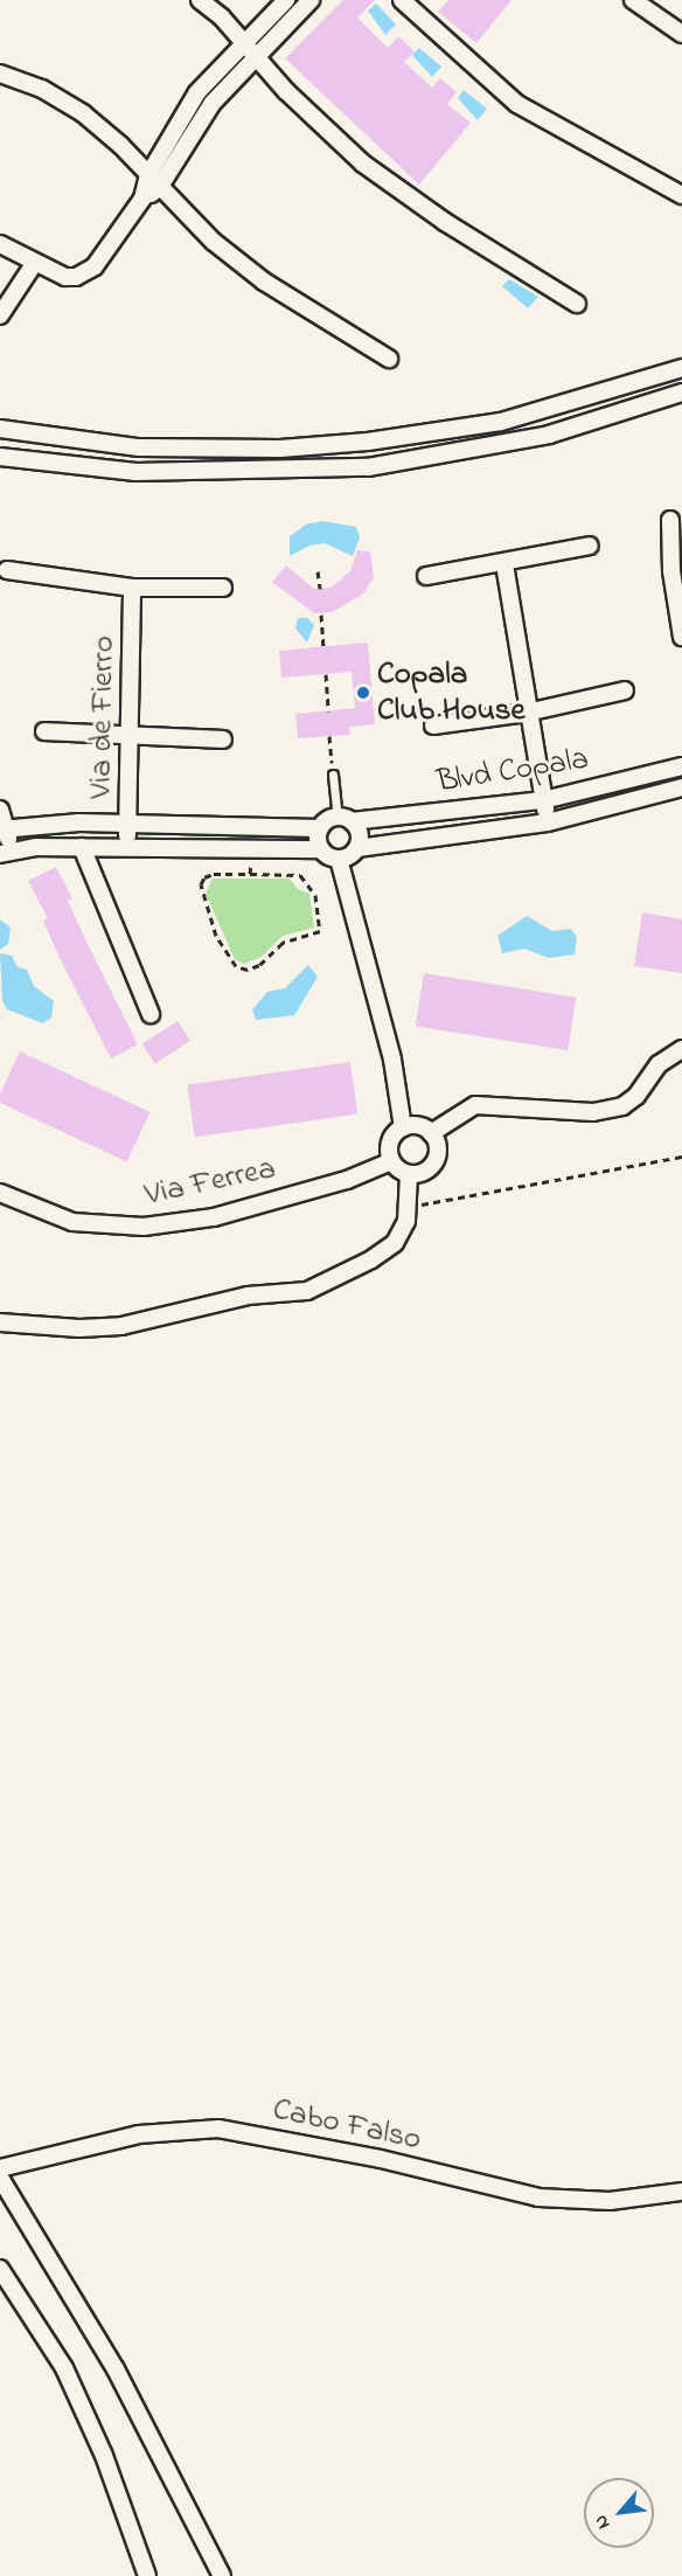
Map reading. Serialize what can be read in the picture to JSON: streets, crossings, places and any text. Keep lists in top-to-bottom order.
{
  "streets": {
    "street": [
      "Via de Fierro",
      "Blvd Copala",
      "Via Ferrea",
      "Cabo Falso"
    ]
  },
  "places": ["Copala Club House"],
  "north": "bottom left"
}
